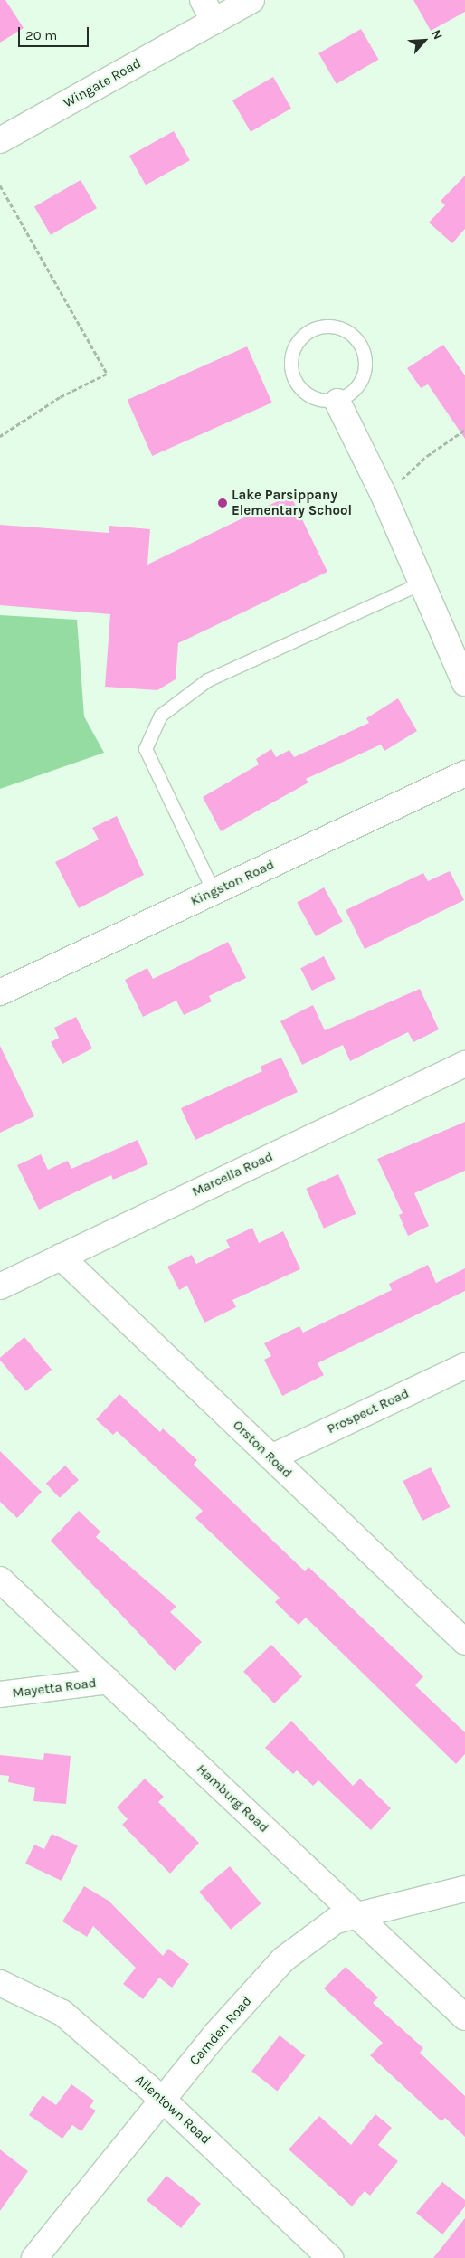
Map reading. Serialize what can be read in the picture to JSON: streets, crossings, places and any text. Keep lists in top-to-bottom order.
{
  "streets": {
    "street": [
      "Wingate Road",
      "Kingston Road",
      "Marcella Road",
      "Prospect Road",
      "Orston Road",
      "Mayetta Road",
      "Hamburg Road",
      "Camden Road",
      "Allentown Road"
    ]
  },
  "crossings": [
    ["Marcella Road", "Orston Road"],
    ["Prospect Road", "Orston Road"],
    ["Mayetta Road", "Hamburg Road"],
    ["Hamburg Road", "Camden Road"],
    ["Camden Road", "Allentown Road"]
  ],
  "places": ["Lake Parsippany Elementary School"],
  "scale_bar": "20 m",
  "north": "top right"
}
